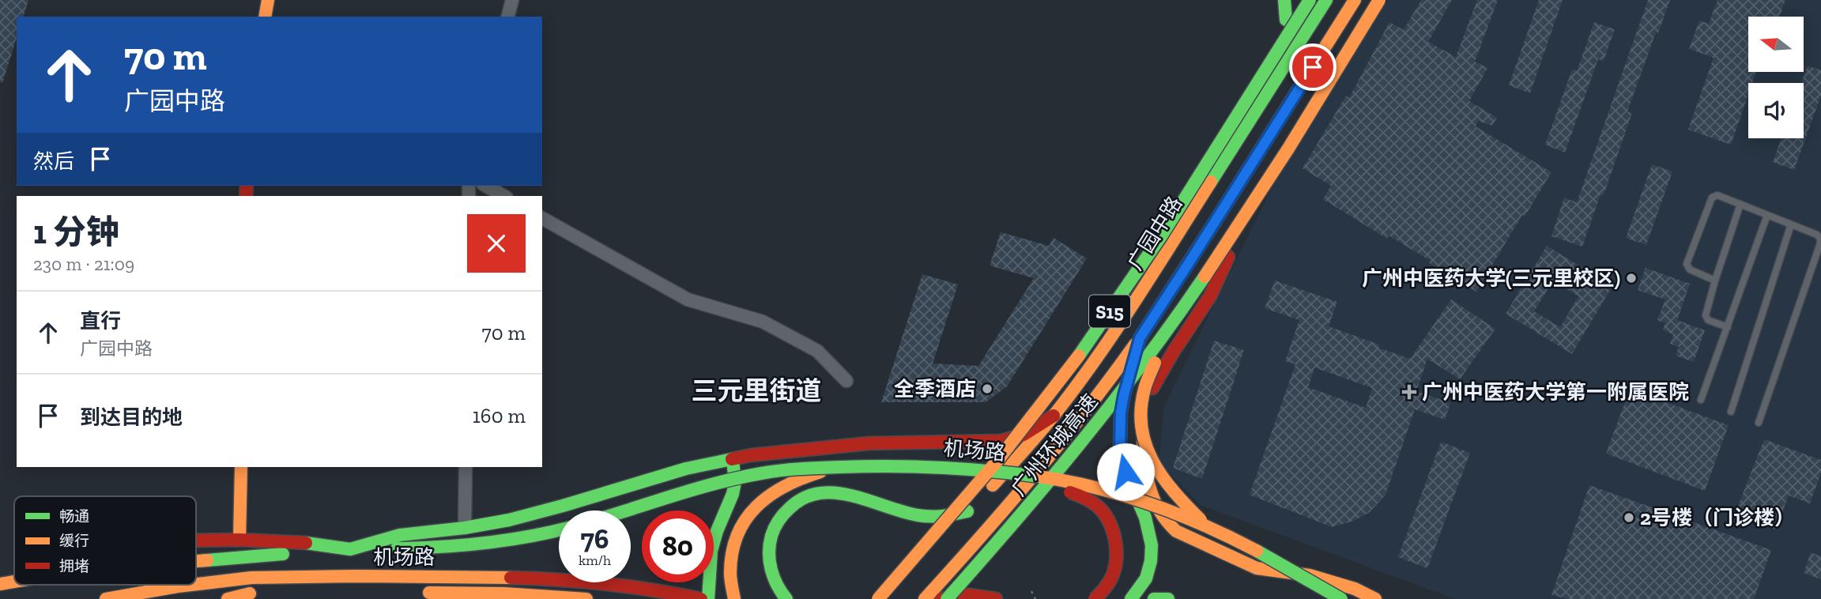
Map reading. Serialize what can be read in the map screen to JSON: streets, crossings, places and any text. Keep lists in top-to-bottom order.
{
  "streets": {
    "main road": [
      "广园中路",
      "S15",
      "广州环城高速",
      "机场路"
    ]
  },
  "districts": ["三元里街道"],
  "places": {
    "other": ["广州中医药大学(三元里校区)", "全季酒店", "2号楼（门诊楼）"],
    "health": ["广州中医药大学第一附属医院"]
  },
  "legend": ["畅通", "缓行", "拥堵"],
  "north": "left",
  "page": {
    "turn": ["70 m", "广园中路"],
    "then": "然后",
    "heading": ["1 分钟", "230 m · 21:09"],
    "list": [
      {
        "name": "直行",
        "note": "广园中路",
        "value": "70 m"
      },
      {
        "name": "到达目的地",
        "value": "160 m"
      }
    ],
    "speed": "76 km/h",
    "limit": "80"
  }
}
